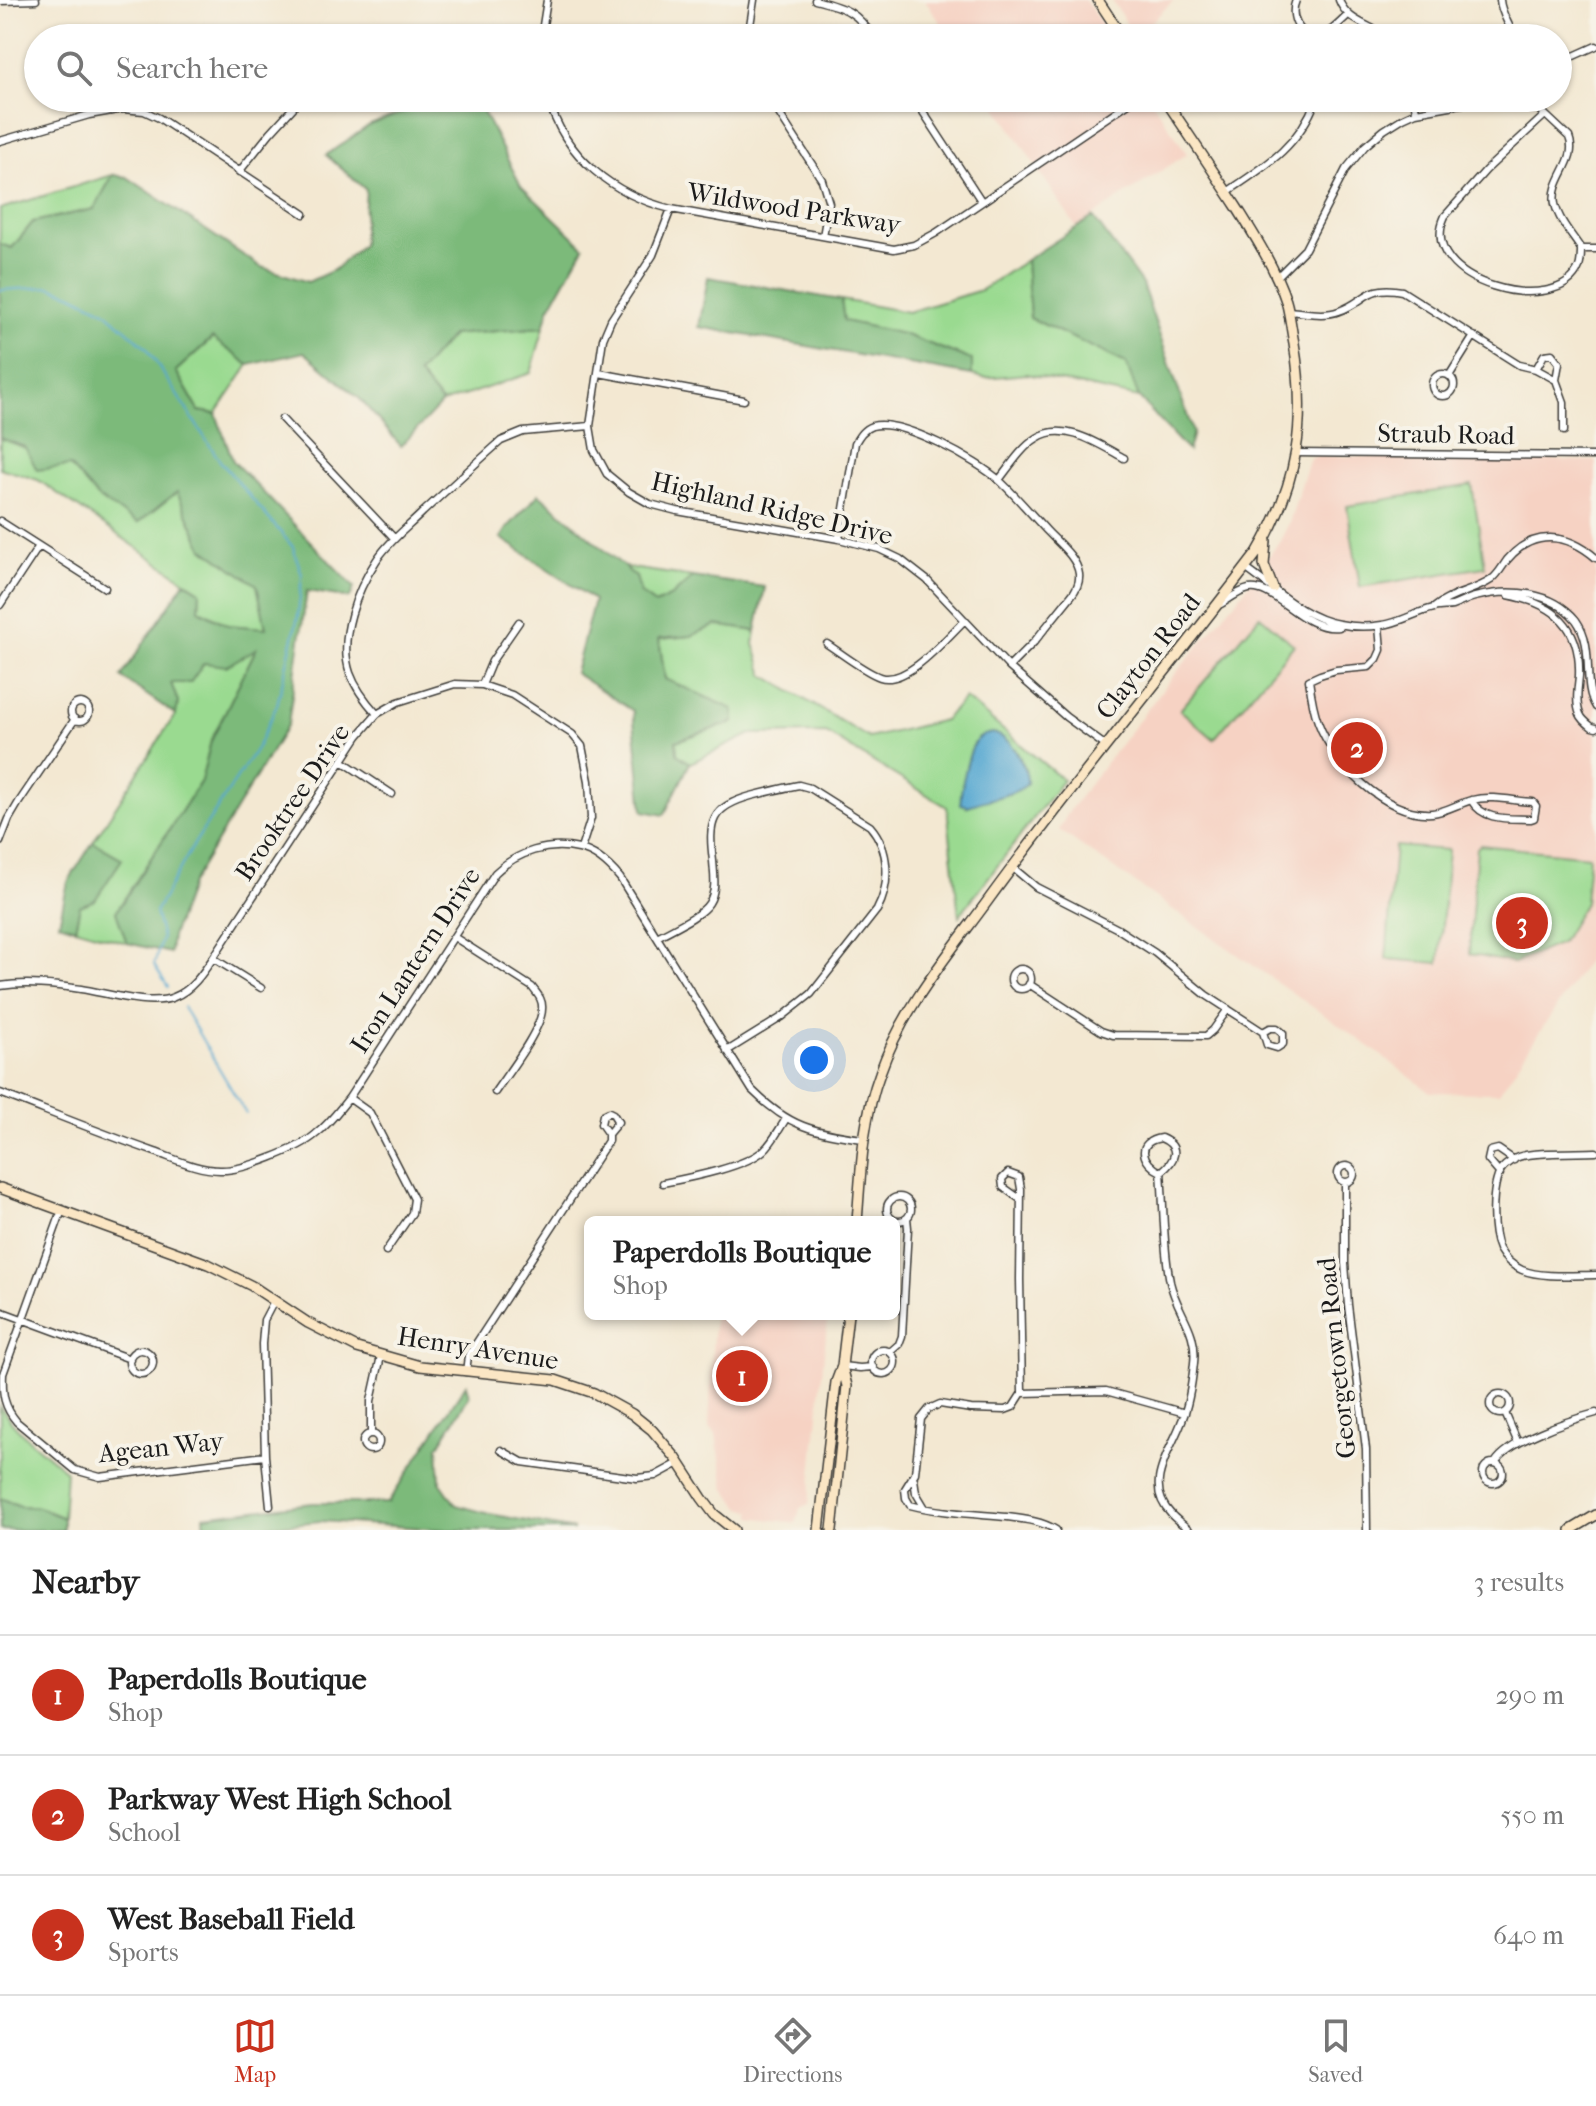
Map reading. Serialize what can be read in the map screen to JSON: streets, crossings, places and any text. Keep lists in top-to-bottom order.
{
  "streets": {
    "main road": ["Clayton Road", "Henry Avenue"],
    "street": [
      "Wildwood Parkway",
      "Straub Road",
      "Highland Ridge Drive",
      "Brooktree Drive",
      "Iron Lantern Drive",
      "Georgetown Road",
      "Agean Way"
    ]
  },
  "crossings": [
    ["Straub Road", "Clayton Road"],
    ["Highland Ridge Drive", "Clayton Road"],
    ["Brooktree Drive", "Iron Lantern Drive"],
    ["Henry Avenue", "Agean Way"]
  ],
  "page": {
    "search": "Search here",
    "pins": ["2", "3", "1"],
    "popup": ["Paperdolls Boutique", "Shop"],
    "heading": ["Nearby", "3 results"],
    "list": [
      {
        "mark": "1",
        "name": "Paperdolls Boutique",
        "note": "Shop",
        "value": "290 m"
      },
      {
        "mark": "2",
        "name": "Parkway West High School",
        "note": "School",
        "value": "550 m"
      },
      {
        "mark": "3",
        "name": "West Baseball Field",
        "note": "Sports",
        "value": "640 m"
      }
    ],
    "nav": ["Map", "Directions", "Saved"]
  }
}
